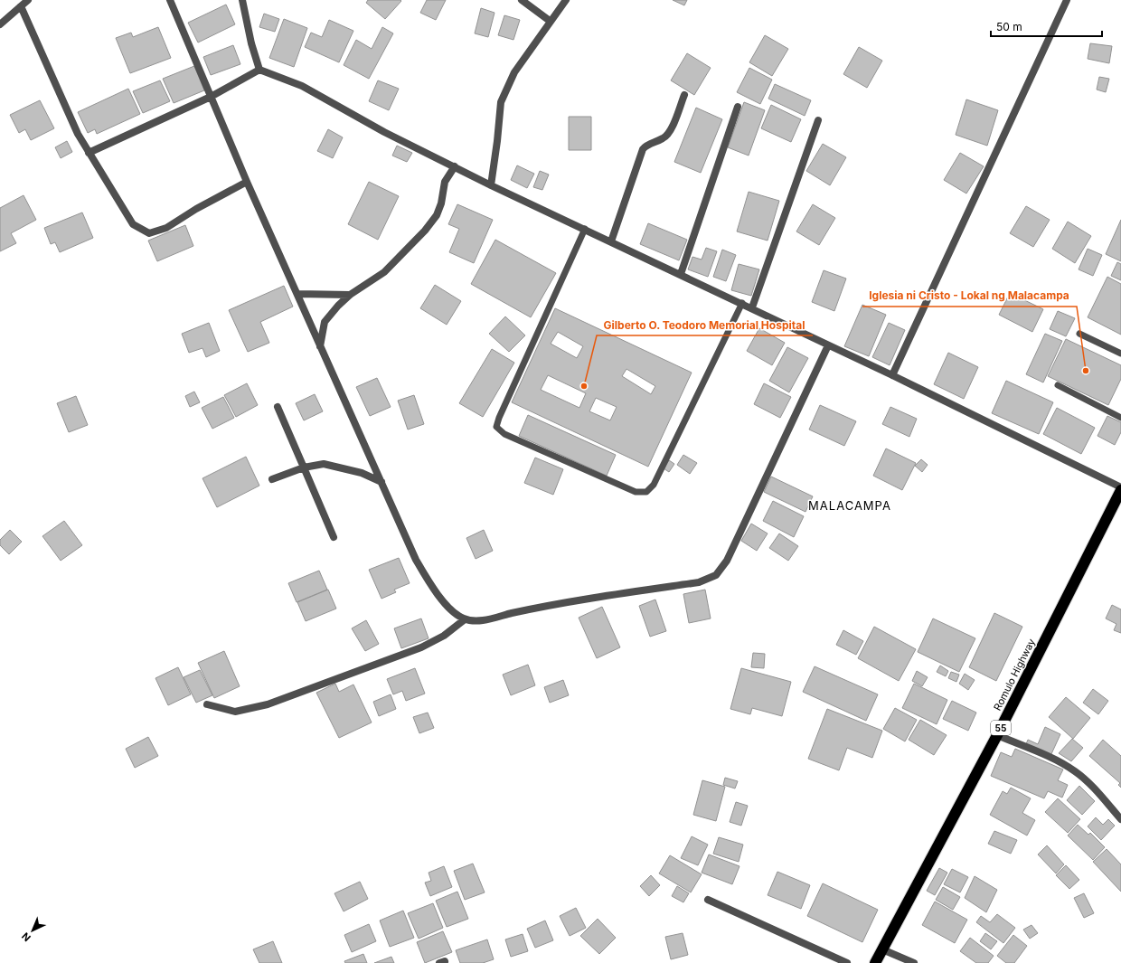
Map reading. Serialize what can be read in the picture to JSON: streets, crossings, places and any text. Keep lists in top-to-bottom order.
{
  "streets": {
    "highway": ["Romulo Highway", "55"]
  },
  "districts": ["MALACAMPA"],
  "places": ["Iglesia ni Cristo - Lokal ng Malacampa", "Gilberto O. Teodoro Memorial Hospital"],
  "scale_bar": "50 m",
  "north": "bottom left"
}
